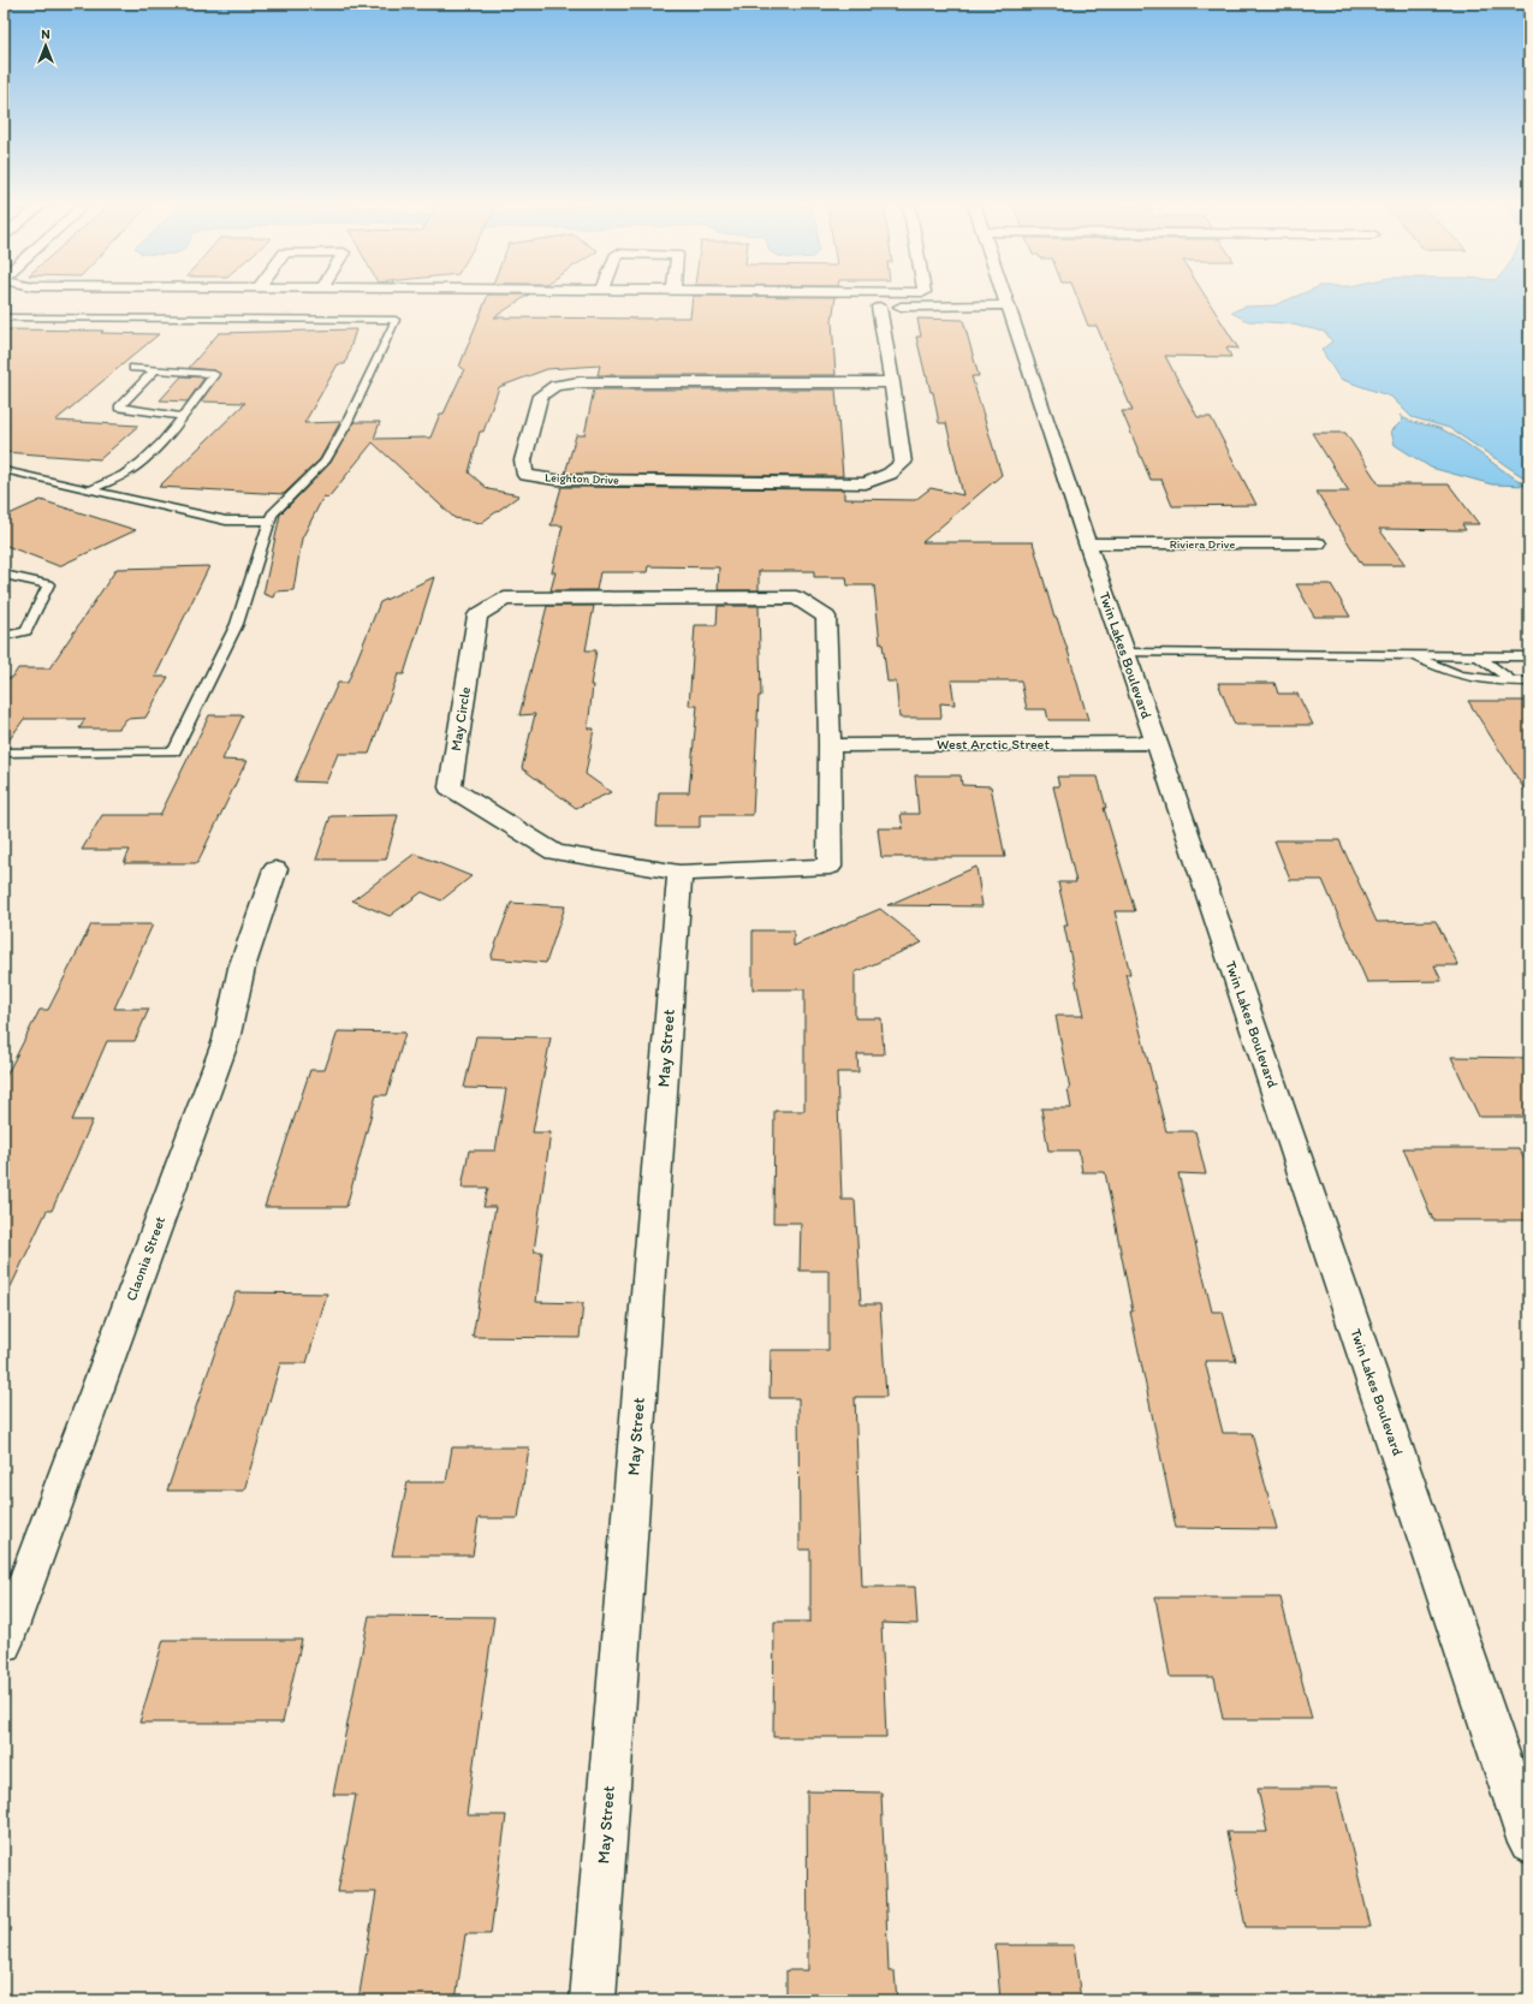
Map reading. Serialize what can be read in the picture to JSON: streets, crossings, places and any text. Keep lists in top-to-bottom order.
{
  "streets": {
    "street": [
      "Leighton Drive",
      "Riviera Drive",
      "Twin Lakes Boulevard",
      "May Circle",
      "West Arctic Street",
      "May Street",
      "Claonia Street"
    ]
  },
  "crossings": [
    ["Leighton Drive", "Twin Lakes Boulevard"],
    ["Riviera Drive", "Twin Lakes Boulevard"],
    ["Twin Lakes Boulevard", "West Arctic Street"],
    ["May Circle", "West Arctic Street"],
    ["May Circle", "May Street"]
  ],
  "north": "top"
}
